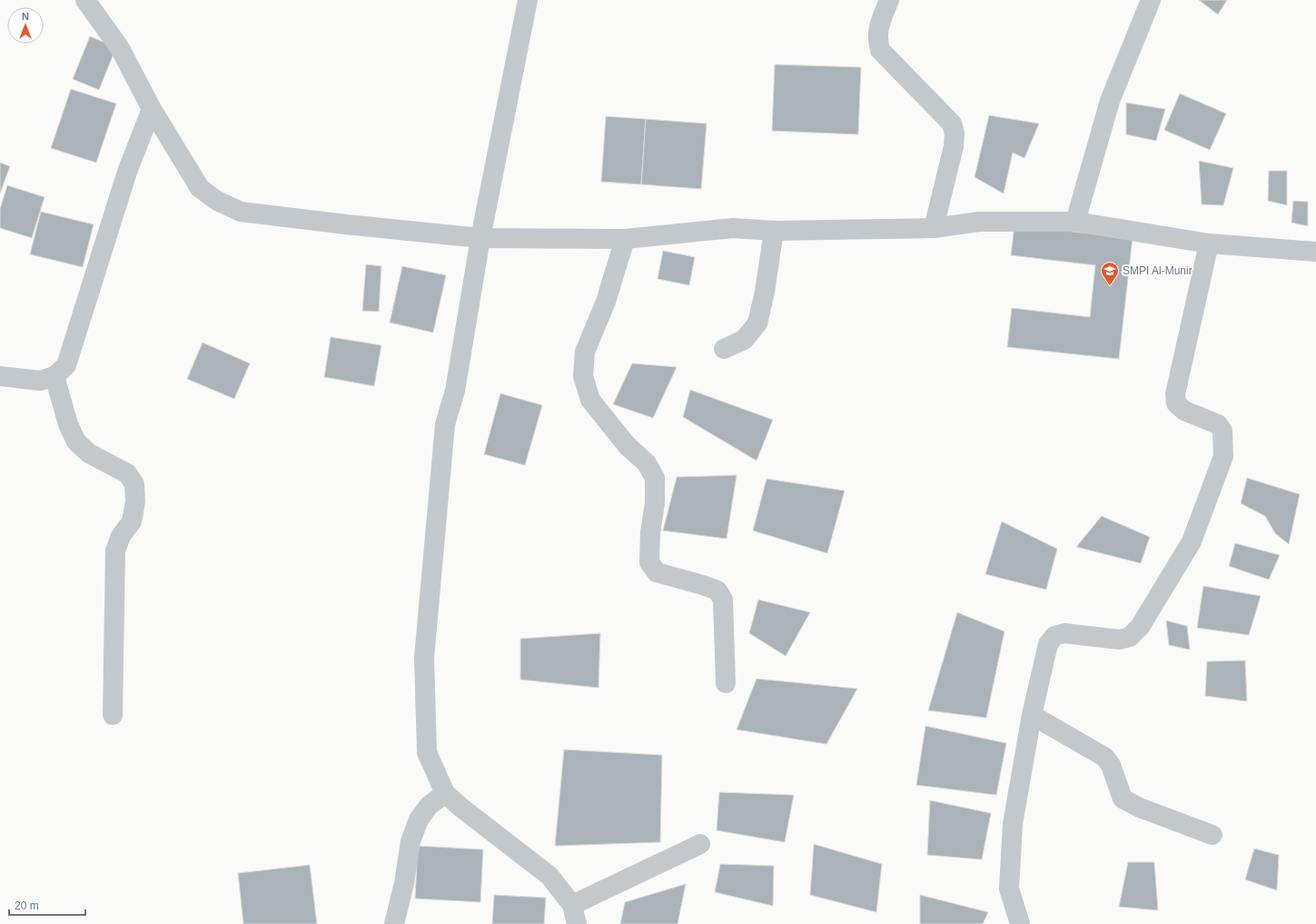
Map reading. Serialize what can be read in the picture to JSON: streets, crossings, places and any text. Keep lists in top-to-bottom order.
{
  "places": {
    "school or university": ["SMPI Al-Munir"]
  },
  "scale_bar": "20 m",
  "north": "top"
}
